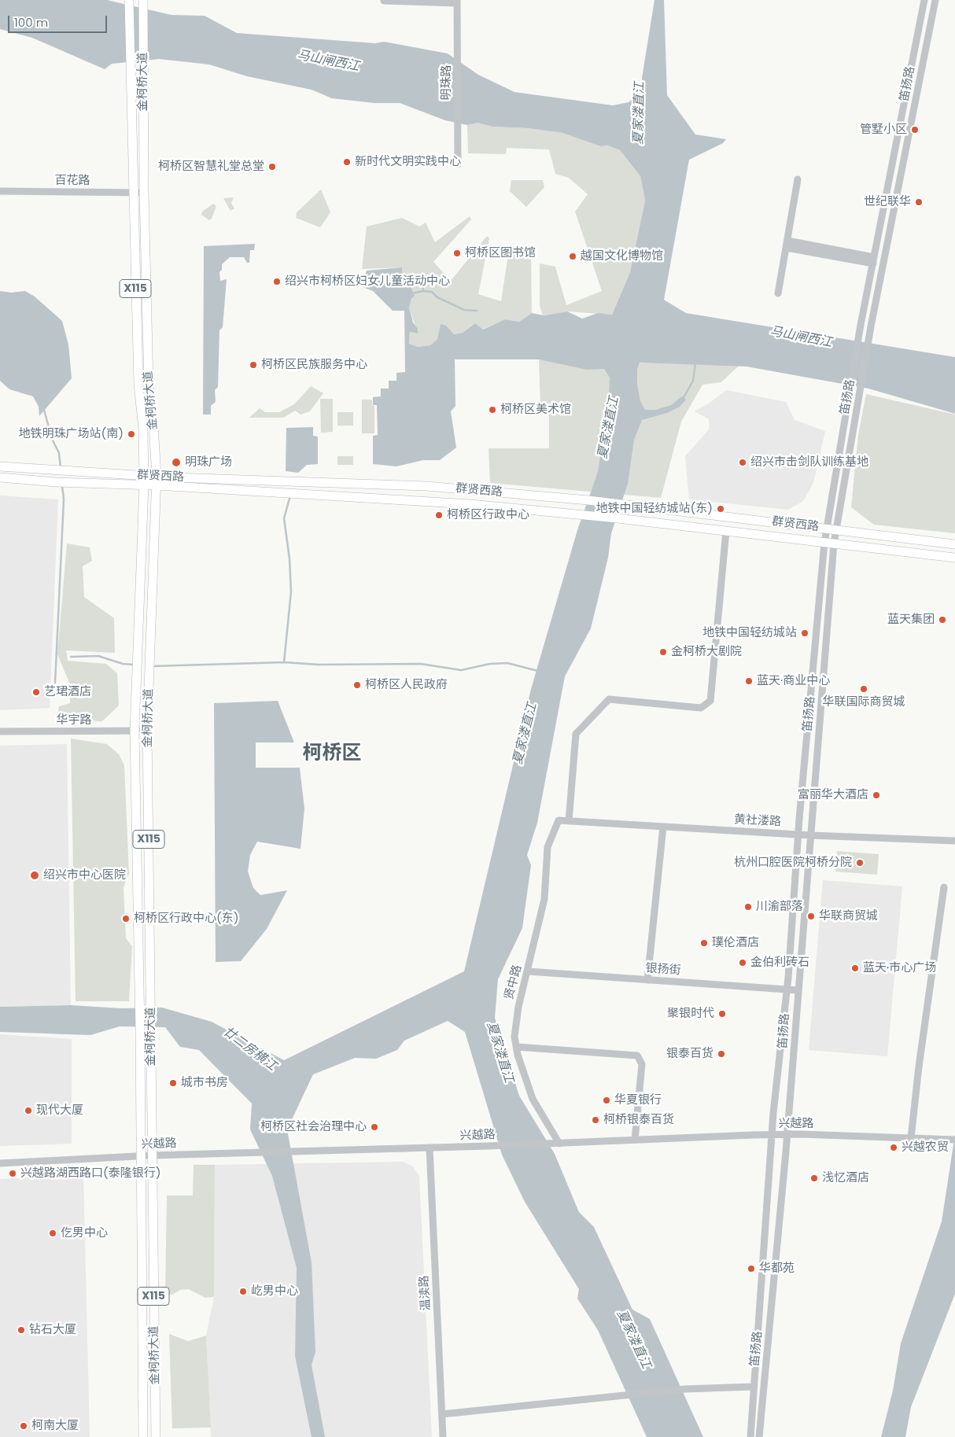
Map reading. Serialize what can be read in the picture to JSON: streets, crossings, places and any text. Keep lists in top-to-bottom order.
{
  "streets": {
    "main road": ["金柯桥大道", "X115", "群贤西路"],
    "street": [
      "明珠路",
      "笛扬路",
      "百花路",
      "华宇路",
      "黄社溇路",
      "银扬街",
      "贤中路",
      "兴越路",
      "温渎路"
    ]
  },
  "crossings": [
    ["金柯桥大道", "百花路"],
    ["金柯桥大道", "群贤西路"],
    ["金柯桥大道", "华宇路"],
    ["金柯桥大道", "兴越路"],
    ["笛扬路", "群贤西路"],
    ["笛扬路", "黄社溇路"],
    ["笛扬路", "银扬街"],
    ["笛扬路", "兴越路"],
    ["黄社溇路", "贤中路"],
    ["银扬街", "贤中路"],
    ["贤中路", "兴越路"],
    ["兴越路", "温渎路"]
  ],
  "districts": ["柯桥区"],
  "water": ["马山闸西江", "夏家溇直江", "廿二房横江"],
  "places": [
    "管墅小区",
    "新时代文明实践中心",
    "柯桥区智慧礼堂总堂",
    "世纪联华",
    "柯桥区图书馆",
    "越国文化博物馆",
    "绍兴市柯桥区妇女儿童活动中心",
    "柯桥区民族服务中心",
    "柯桥区美术馆",
    "地铁明珠广场站(南)",
    "明珠广场",
    "绍兴市击剑队训练基地",
    "地铁中国轻纺城站(东)",
    "柯桥区行政中心",
    "蓝天集团",
    "地铁中国轻纺城站",
    "金柯桥大剧院",
    "蓝天·商业中心",
    "柯桥区人民政府",
    "华联国际商贸城",
    "艺珺酒店",
    "富丽华大酒店",
    "杭州口腔医院柯桥分院",
    "绍兴市中心医院",
    "川渝部落",
    "华联商贸城",
    "柯桥区行政中心(东)",
    "璞伦酒店",
    "金伯利砖石",
    "蓝天·市心广场",
    "聚银时代",
    "银泰百货",
    "城市书房",
    "华夏银行",
    "现代大厦",
    "柯桥银泰百货",
    "柯桥区社会治理中心",
    "兴越农贸",
    "兴越路湖西路口(泰隆银行)",
    "浅忆酒店",
    "仡男中心",
    "华都苑",
    "屹男中心",
    "钻石大厦",
    "柯南大厦"
  ],
  "scale_bar": "100 m"
}
